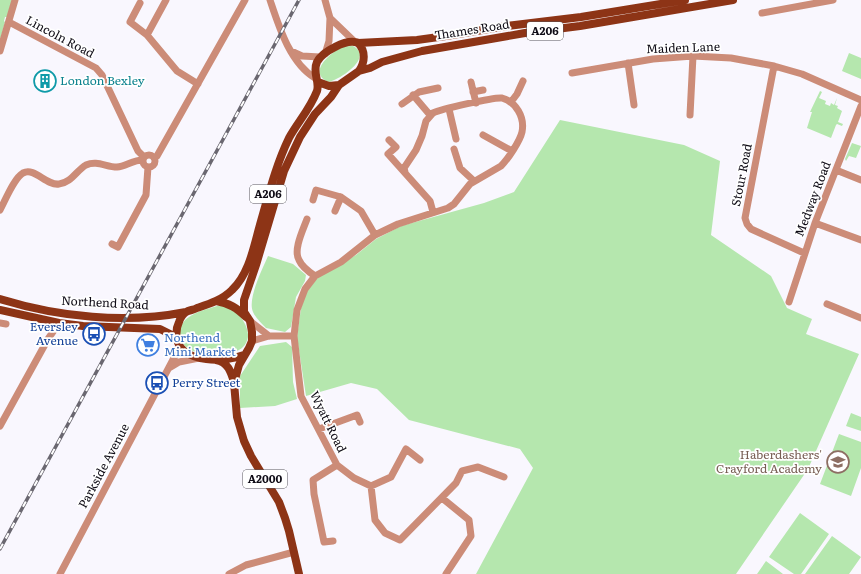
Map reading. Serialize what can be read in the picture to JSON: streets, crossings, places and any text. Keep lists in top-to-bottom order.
{
  "streets": {
    "main road": [
      "Thames Road",
      "A206",
      "Northend Road",
      "A2000"
    ],
    "street": [
      "Lincoln Road",
      "Maiden Lane",
      "Stour Road",
      "Medway Road",
      "Wyatt Road",
      "Parkside Avenue"
    ]
  },
  "crossings": [
    ["Thames Road", "A206"],
    ["Thames Road", "Northend Road"],
    ["Thames Road", "Parkside Avenue"],
    ["Thames Road", "A2000"],
    ["A206", "Northend Road"],
    ["A206", "Parkside Avenue"],
    ["A206", "A2000"],
    ["Maiden Lane", "Stour Road"],
    ["Stour Road", "Medway Road"],
    ["Northend Road", "Parkside Avenue"],
    ["Northend Road", "A2000"],
    ["Parkside Avenue", "A2000"]
  ],
  "places": {
    "building": ["London Bexley"],
    "bus stop": ["Eversley Avenue", "Perry Street"],
    "supermarket": ["Northend Mini Market"],
    "school or university": ["Haberdashers' Crayford Academy"]
  }
}
